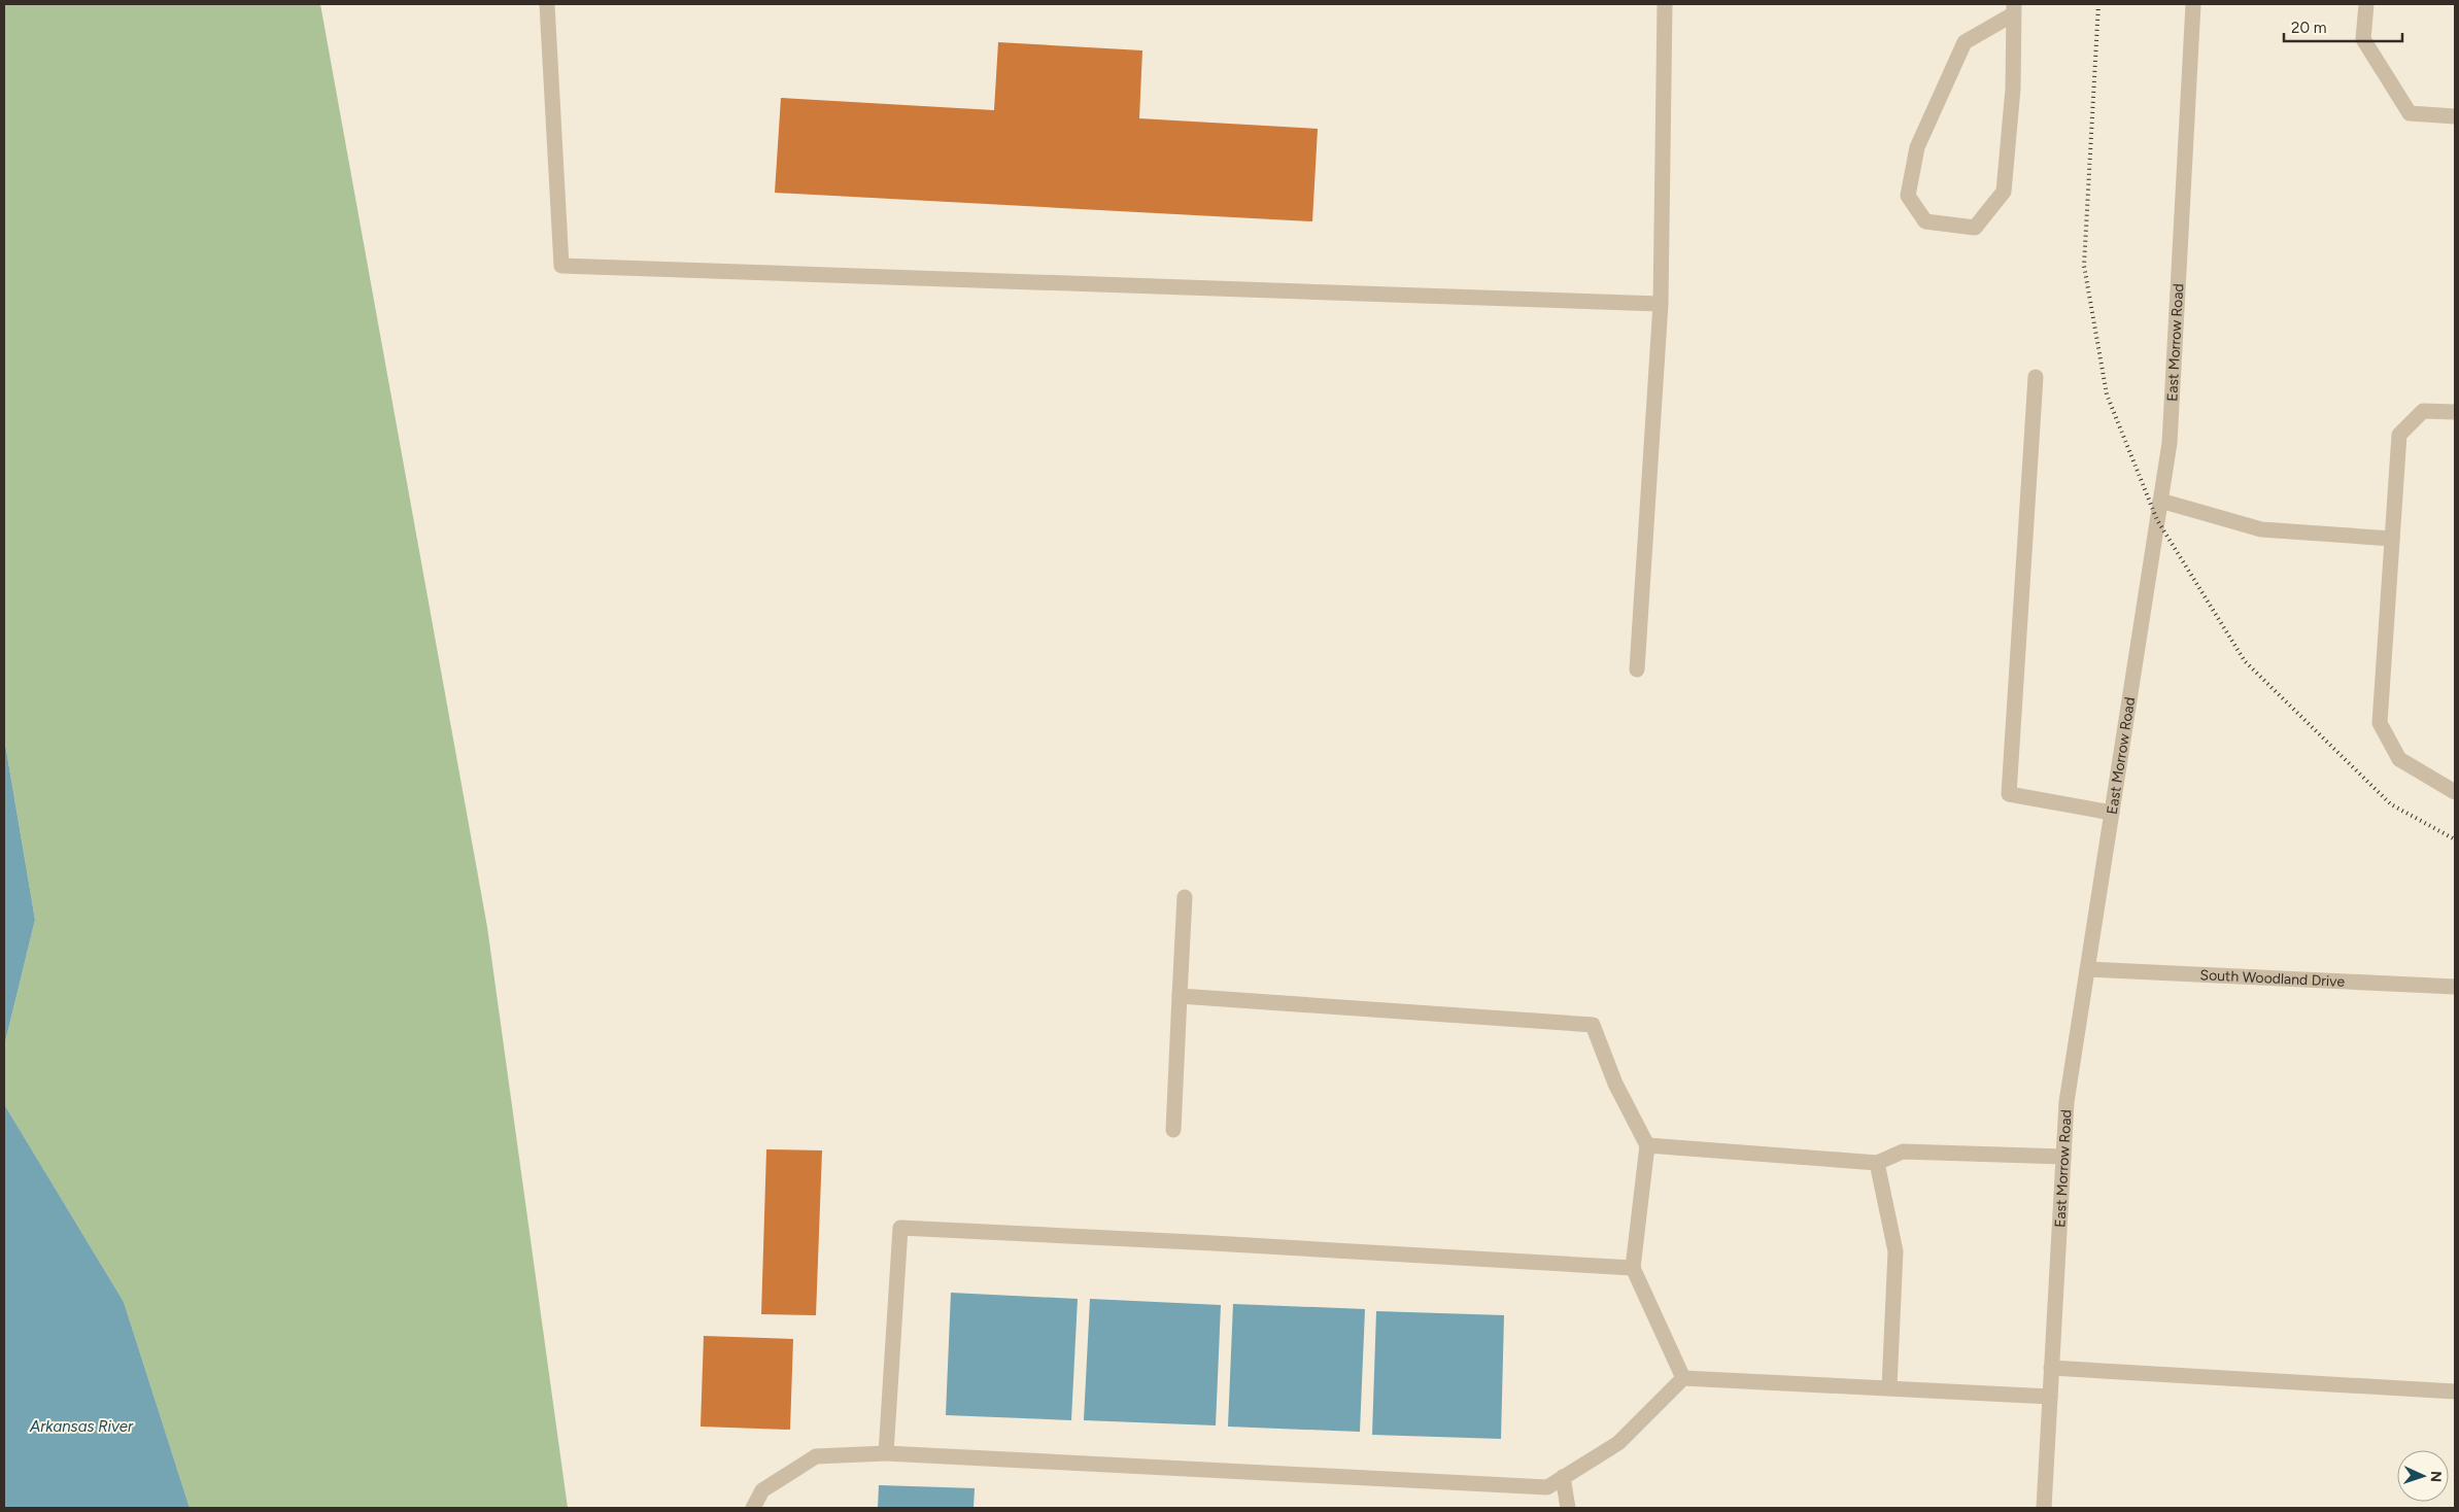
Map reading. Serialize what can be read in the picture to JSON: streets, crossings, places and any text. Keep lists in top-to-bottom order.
{
  "streets": {
    "street": ["East Morrow Road", "South Woodland Drive"]
  },
  "crossings": [
    ["East Morrow Road", "South Woodland Drive"]
  ],
  "water": ["Arkansas River"],
  "scale_bar": "20 m",
  "north": "right"
}
